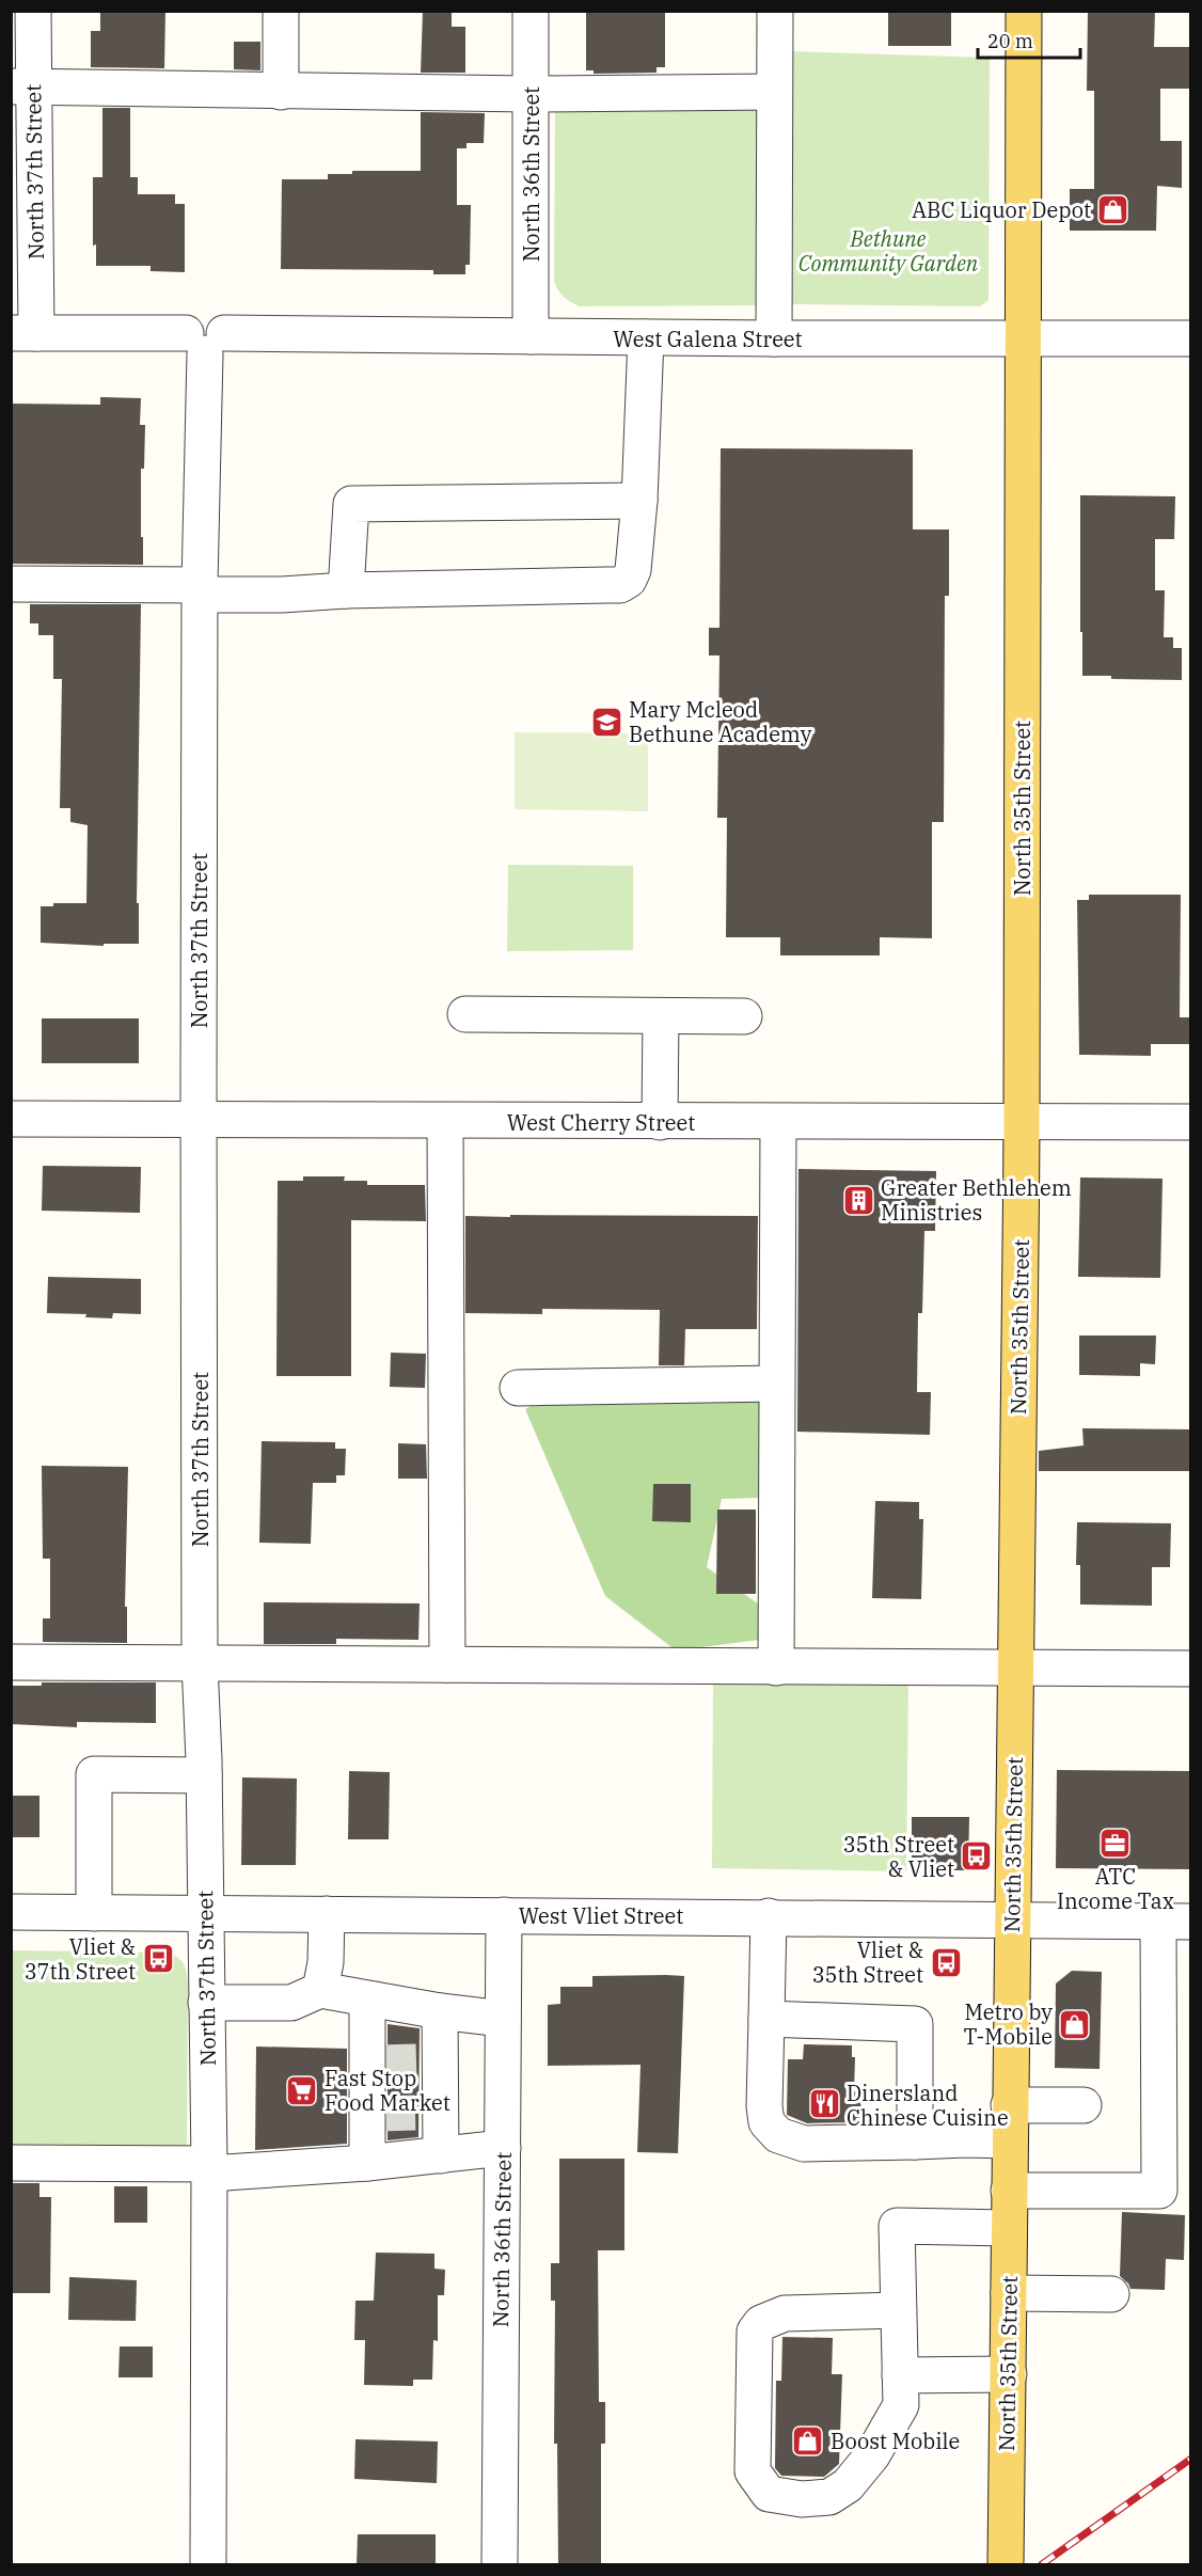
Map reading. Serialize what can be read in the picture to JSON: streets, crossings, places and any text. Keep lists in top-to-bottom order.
{
  "streets": {
    "main road": ["North 35th Street"],
    "street": [
      "North 37th Street",
      "North 36th Street",
      "West Galena Street",
      "West Cherry Street",
      "West Vliet Street"
    ]
  },
  "crossings": [
    ["North 37th Street", "West Galena Street"],
    ["North 37th Street", "West Cherry Street"],
    ["North 37th Street", "West Vliet Street"],
    ["North 36th Street", "West Galena Street"],
    ["North 36th Street", "West Vliet Street"],
    ["West Galena Street", "North 35th Street"],
    ["North 35th Street", "West Cherry Street"],
    ["North 35th Street", "West Vliet Street"]
  ],
  "parks": ["Bethune Community Garden"],
  "places": {
    "shop": ["ABC Liquor Depot", "Metro by T-Mobile", "Boost Mobile"],
    "school or university": ["Mary Mcleod Bethune Academy"],
    "building": ["Greater Bethlehem Ministries"],
    "office": ["ATC Income Tax"],
    "bus stop": ["35th Street & Vliet", "Vliet & 37th Street", "Vliet & 35th Street"],
    "supermarket": ["Fast Stop Food Market"],
    "restaurant": ["Dinersland Chinese Cuisine"]
  },
  "scale_bar": "20 m"
}
